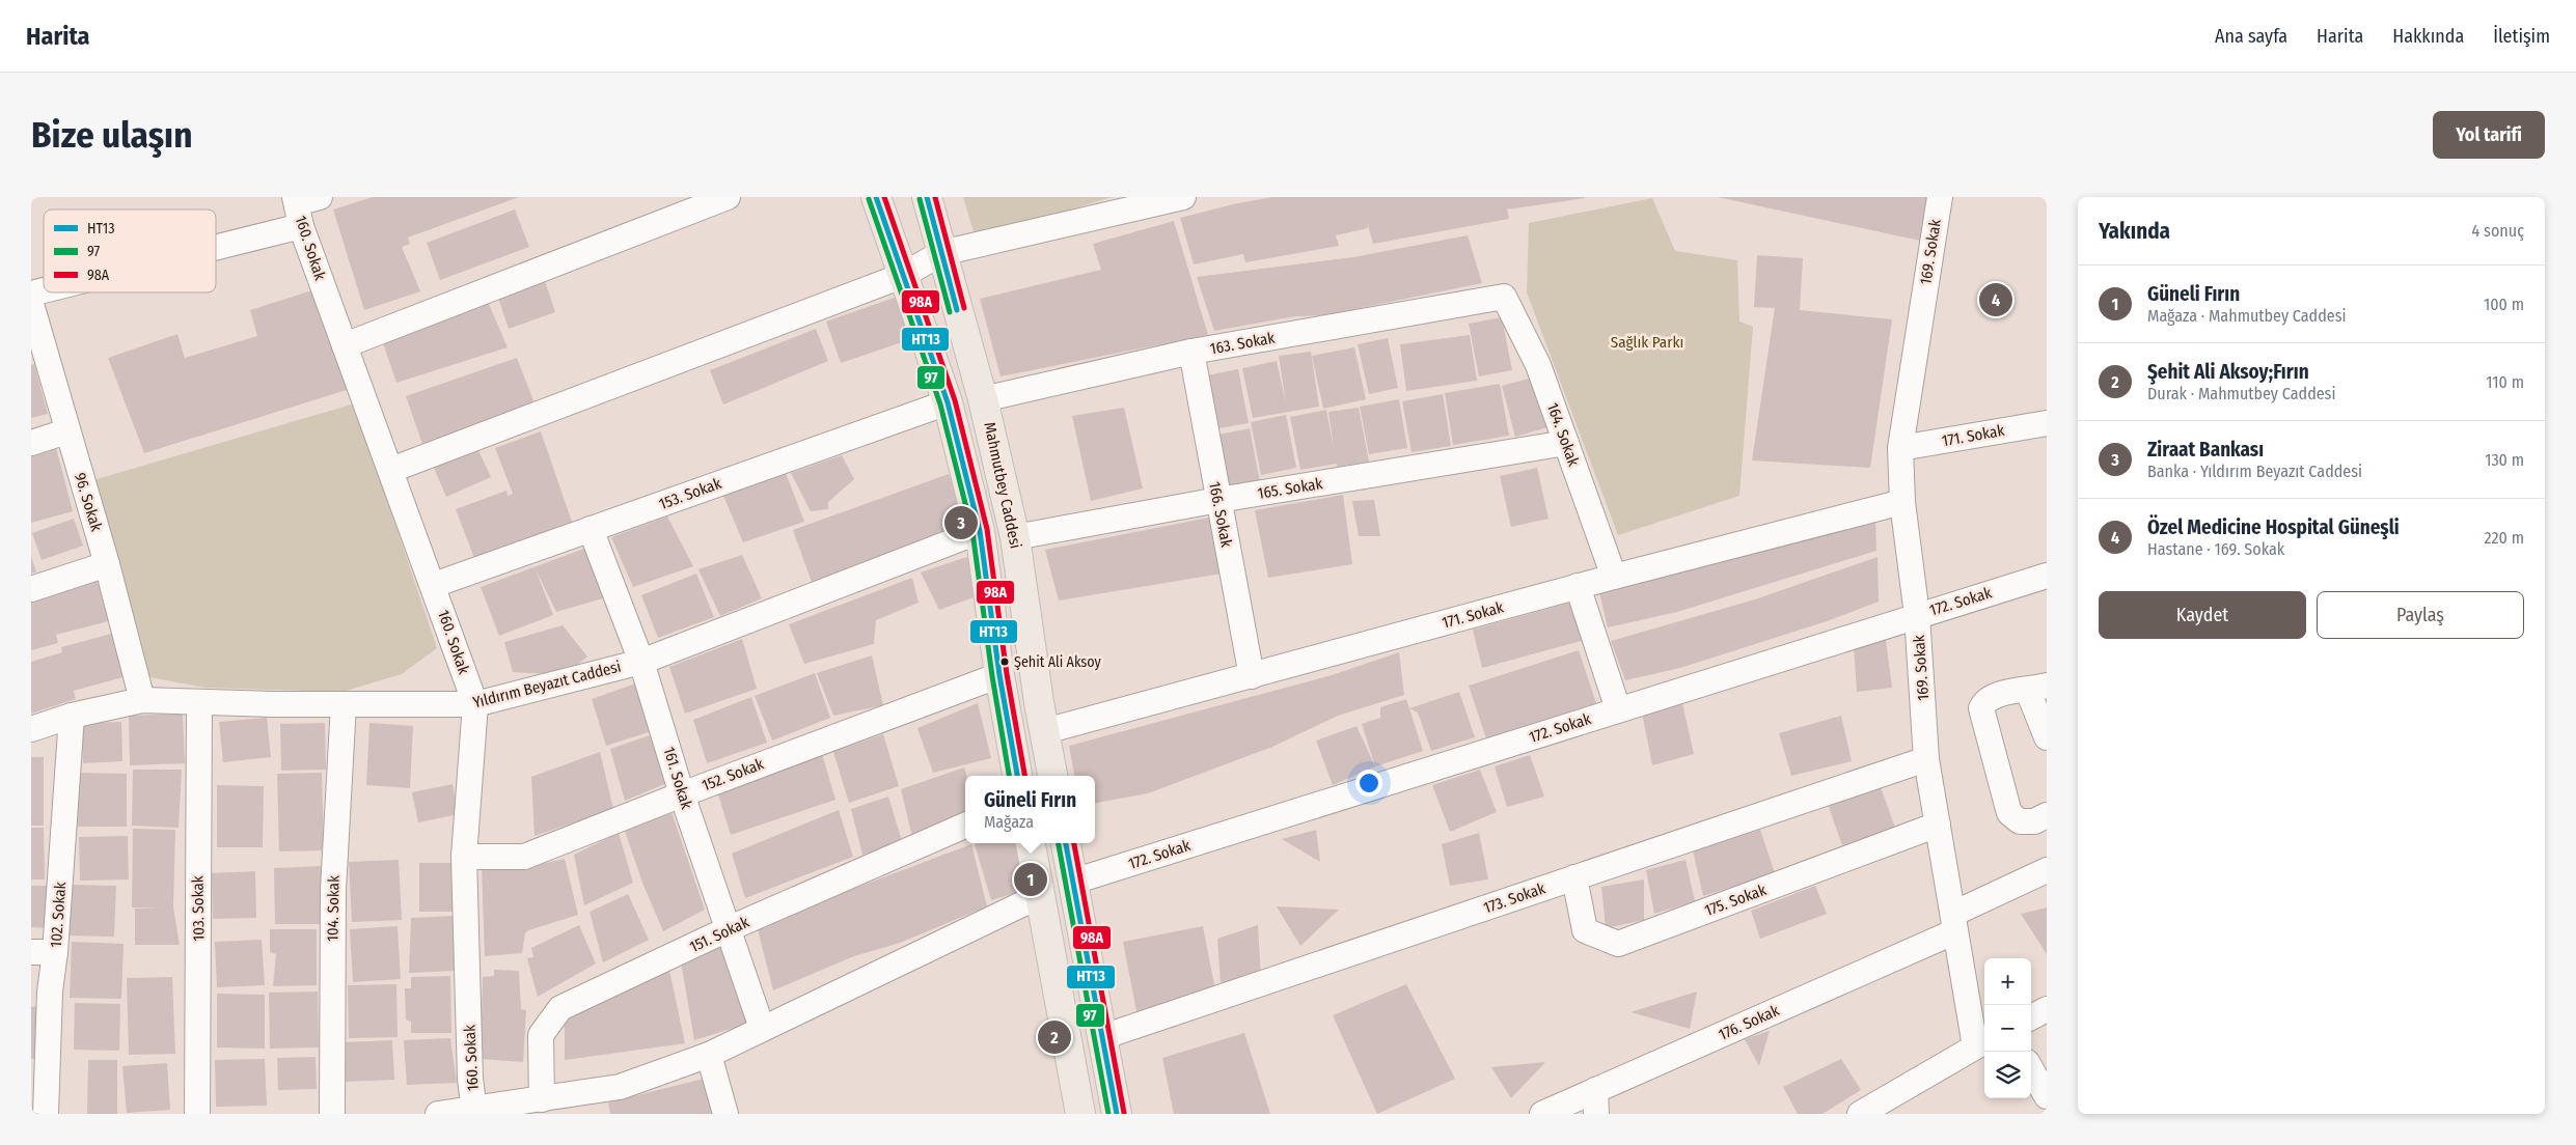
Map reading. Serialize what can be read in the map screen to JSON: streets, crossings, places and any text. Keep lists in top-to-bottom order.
{
  "streets": {
    "main road": ["Mahmutbey Caddesi"],
    "street": [
      "160. Sokak",
      "169. Sokak",
      "163. Sokak",
      "164. Sokak",
      "171. Sokak",
      "165. Sokak",
      "153. Sokak",
      "96. Sokak",
      "166. Sokak",
      "172. Sokak",
      "Yıldırım Beyazıt Caddesi",
      "152. Sokak",
      "161. Sokak",
      "173. Sokak",
      "175. Sokak",
      "103. Sokak",
      "104. Sokak",
      "102. Sokak",
      "151. Sokak",
      "176. Sokak"
    ]
  },
  "crossings": [
    ["160. Sokak", "153. Sokak"],
    ["160. Sokak", "Yıldırım Beyazıt Caddesi"],
    ["160. Sokak", "152. Sokak"],
    ["169. Sokak", "171. Sokak"],
    ["169. Sokak", "172. Sokak"],
    ["169. Sokak", "173. Sokak"],
    ["169. Sokak", "175. Sokak"],
    ["169. Sokak", "176. Sokak"],
    ["163. Sokak", "164. Sokak"],
    ["163. Sokak", "Mahmutbey Caddesi"],
    ["163. Sokak", "166. Sokak"],
    ["164. Sokak", "171. Sokak"],
    ["164. Sokak", "165. Sokak"],
    ["171. Sokak", "Mahmutbey Caddesi"],
    ["171. Sokak", "166. Sokak"],
    ["Mahmutbey Caddesi", "165. Sokak"],
    ["Mahmutbey Caddesi", "153. Sokak"],
    ["Mahmutbey Caddesi", "Yıldırım Beyazıt Caddesi"],
    ["Mahmutbey Caddesi", "152. Sokak"],
    ["165. Sokak", "166. Sokak"],
    ["153. Sokak", "161. Sokak"],
    ["96. Sokak", "Yıldırım Beyazıt Caddesi"],
    ["Yıldırım Beyazıt Caddesi", "161. Sokak"],
    ["Yıldırım Beyazıt Caddesi", "103. Sokak"],
    ["Yıldırım Beyazıt Caddesi", "104. Sokak"],
    ["Yıldırım Beyazıt Caddesi", "102. Sokak"],
    ["152. Sokak", "161. Sokak"],
    ["161. Sokak", "151. Sokak"],
    ["173. Sokak", "175. Sokak"]
  ],
  "parks": ["Sağlık Parkı"],
  "places": ["Şehit Ali Aksoy"],
  "lines": ["transit line HT13", "transit line 98A", "transit line 97"],
  "legend": ["HT13", "97", "98A"],
  "page": {
    "header": "Harita",
    "nav": [
      "Ana sayfa",
      "Harita",
      "Hakkında",
      "İletişim"
    ],
    "buttons": [
      "Yol tarifi",
      ["Kaydet", "Paylaş"]
    ],
    "title": "Bize ulaşın",
    "heading": ["Yakında", "4 sonuç"],
    "list": [
      {
        "mark": "1",
        "name": "Güneli Fırın",
        "note": "Mağaza · Mahmutbey Caddesi",
        "value": "100 m"
      },
      {
        "mark": "2",
        "name": "Şehit Ali Aksoy;Fırın",
        "note": "Durak · Mahmutbey Caddesi",
        "value": "110 m"
      },
      {
        "mark": "3",
        "name": "Ziraat Bankası",
        "note": "Banka · Yıldırım Beyazıt Caddesi",
        "value": "130 m"
      },
      {
        "mark": "4",
        "name": "Özel Medicine Hospital Güneşli",
        "note": "Hastane · 169. Sokak",
        "value": "220 m"
      }
    ],
    "pins": [
      "4",
      "3",
      "1",
      "2"
    ],
    "popup": ["Güneli Fırın", "Mağaza"],
    "map_buttons": ["+", "−"]
  }
}
